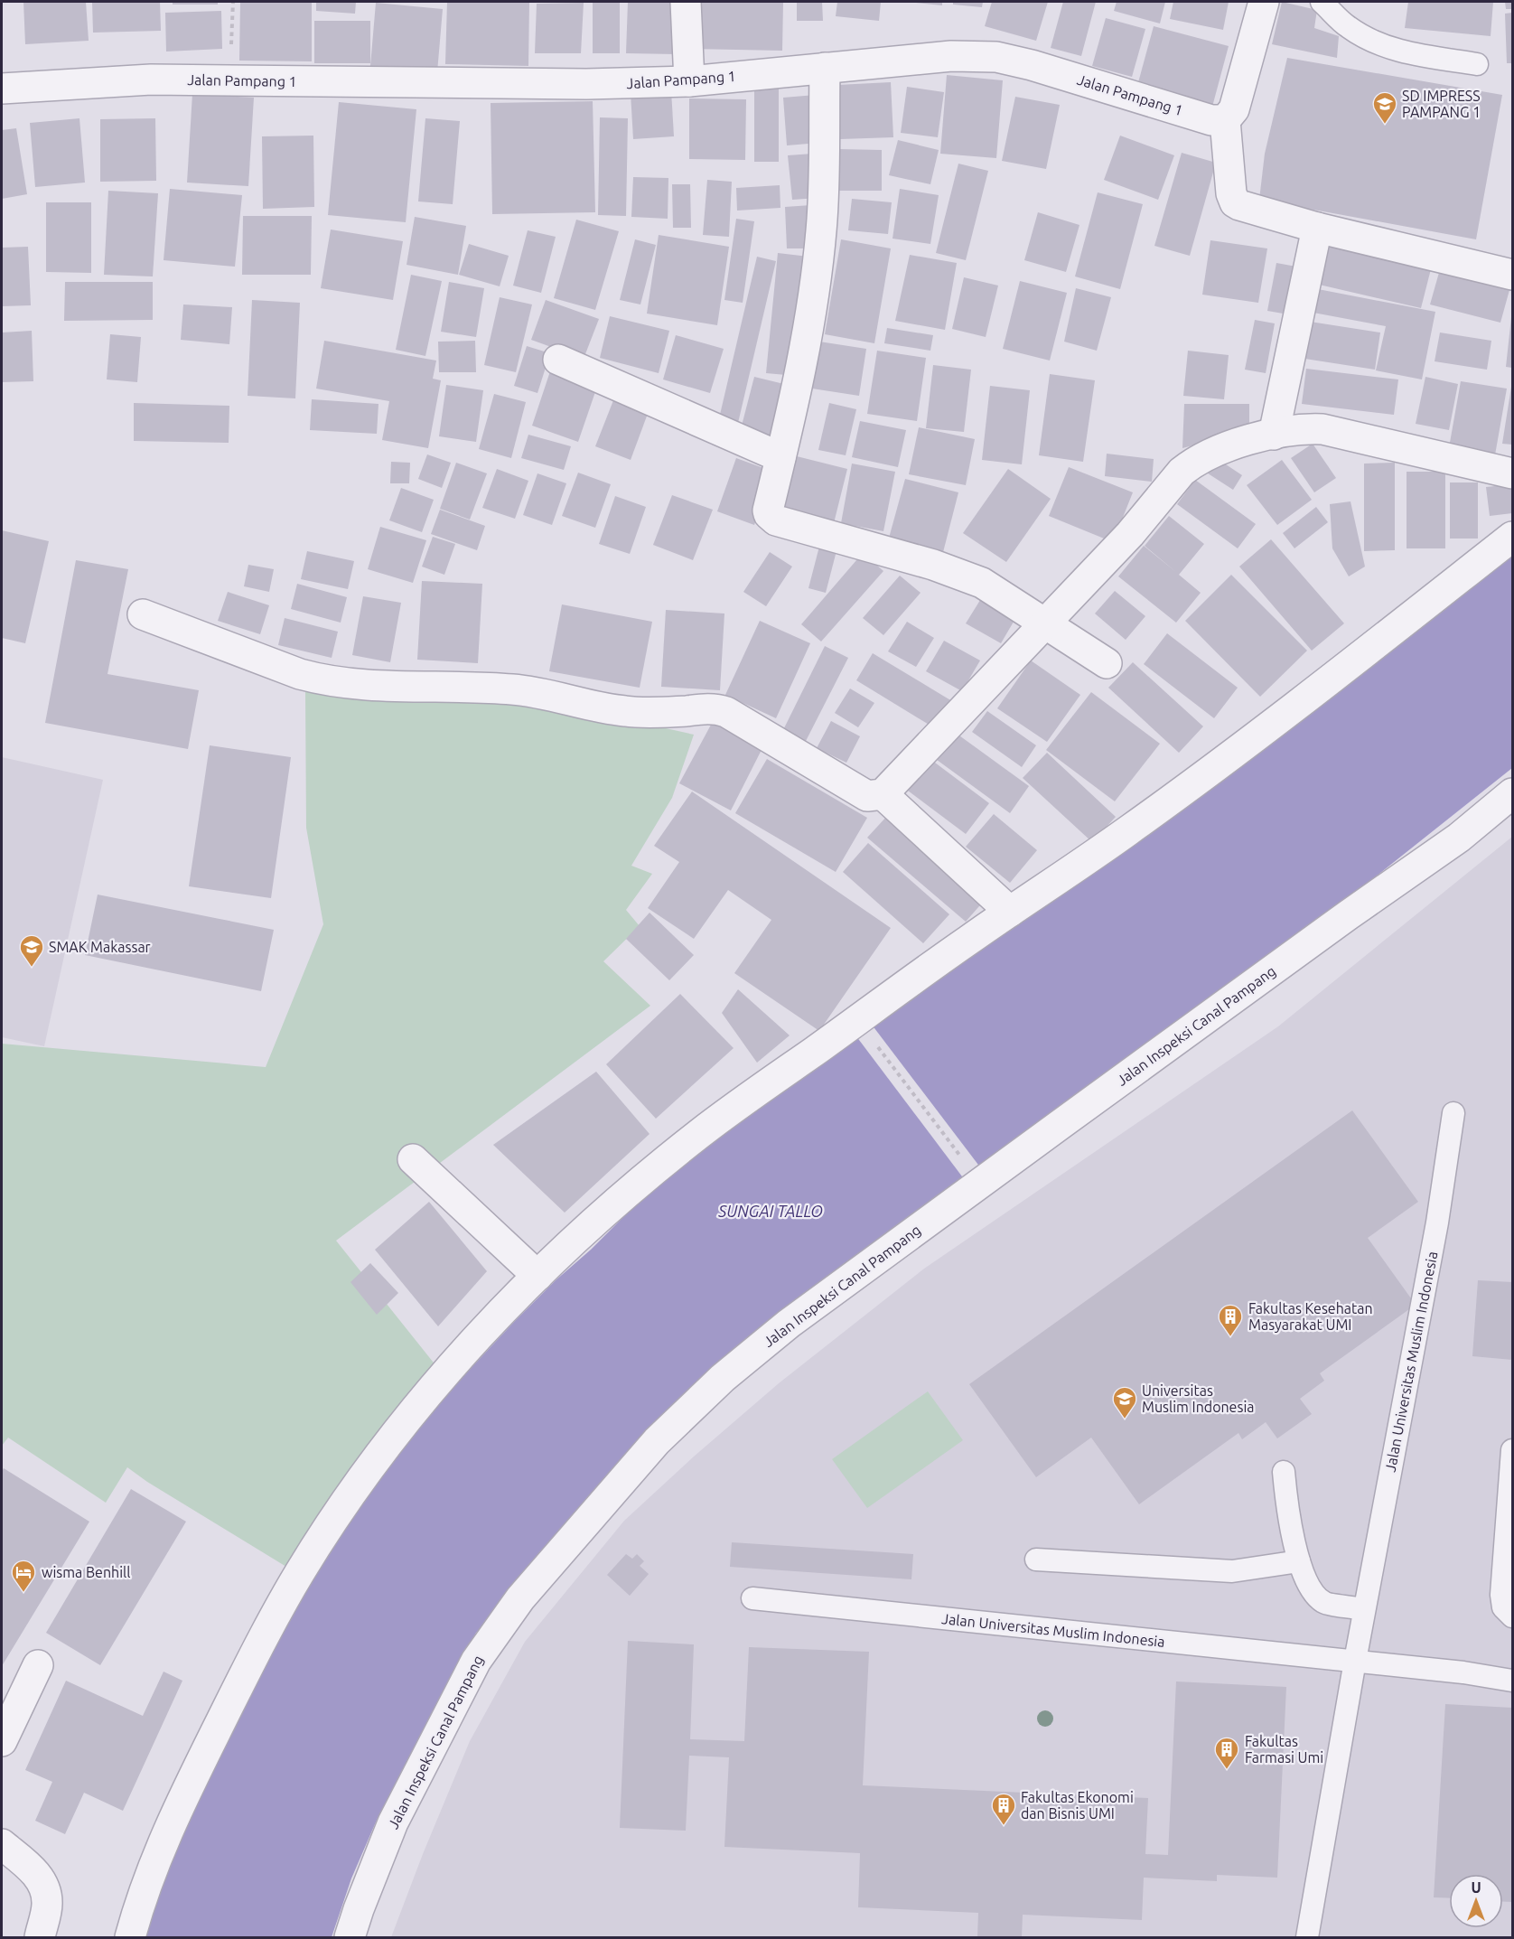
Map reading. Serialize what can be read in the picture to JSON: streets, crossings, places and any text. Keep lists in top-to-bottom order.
{
  "streets": {
    "street": ["Jalan Pampang 1", "Jalan Inspeksi Canal Pampang"],
    "lane": ["Jalan Universitas Muslim Indonesia"]
  },
  "water": ["SUNGAI TALLO"],
  "places": {
    "school or university": ["SD IMPRESS PAMPANG 1", "SMAK Makassar", "Universitas Muslim Indonesia"],
    "building": ["Fakultas Kesehatan Masyarakat UMI", "Fakultas Farmasi Umi", "Fakultas Ekonomi dan Bisnis UMI"],
    "hotel": ["wisma Benhill"]
  },
  "north": "top"
}
